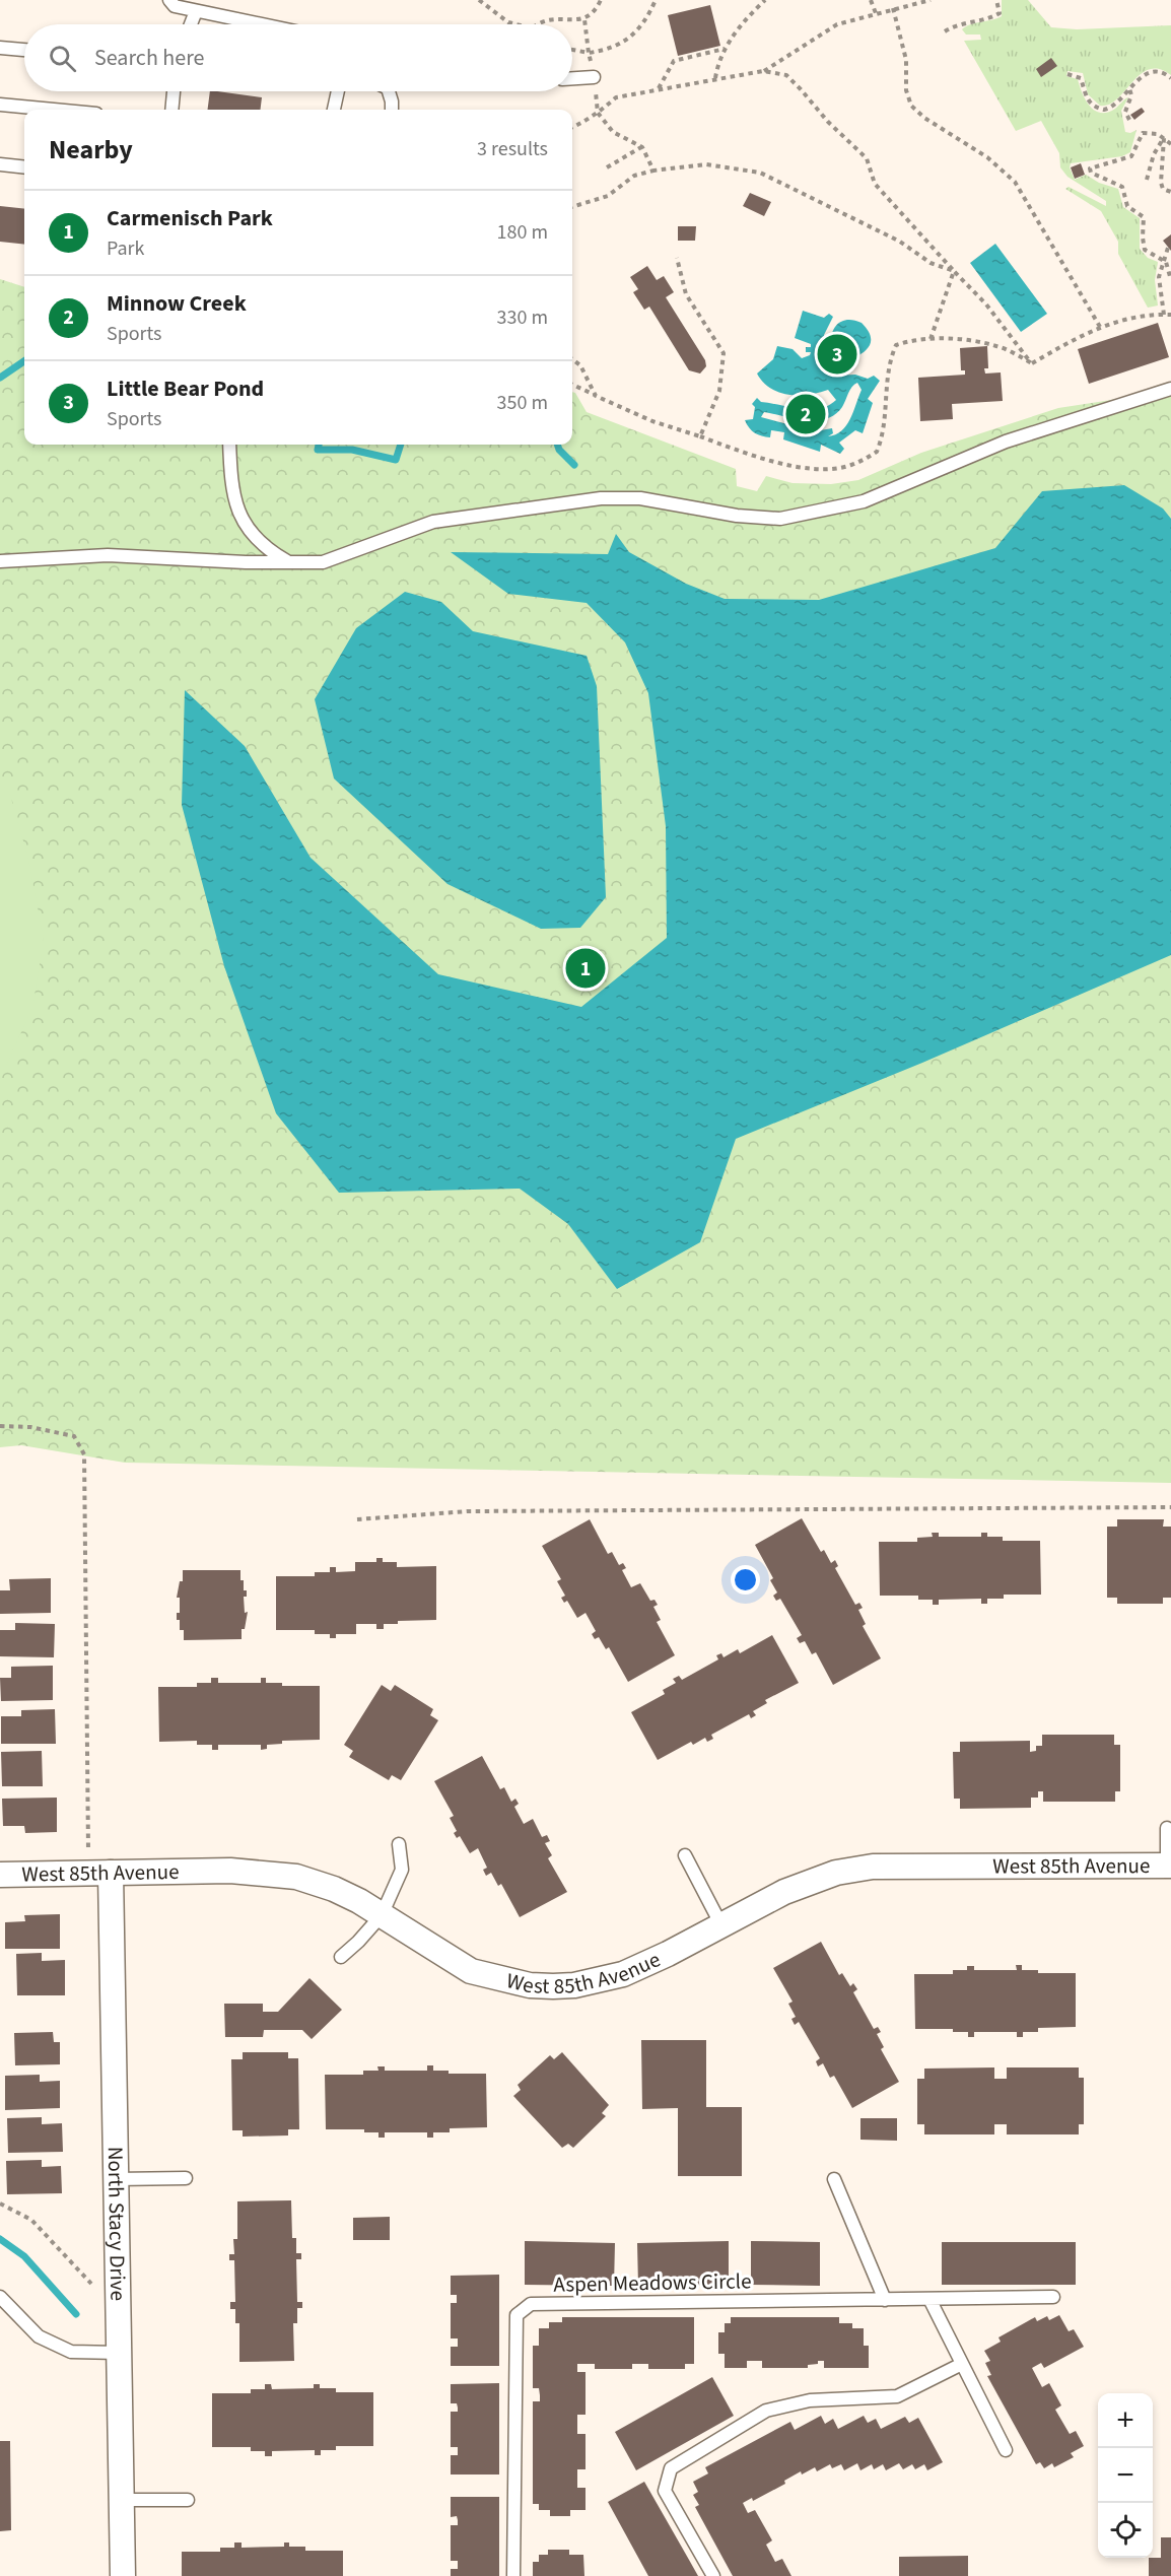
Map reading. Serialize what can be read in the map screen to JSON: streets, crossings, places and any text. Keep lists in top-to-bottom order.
{
  "streets": {
    "street": ["West 85th Avenue", "North Stacy Drive"],
    "lane": ["Aspen Meadows Circle"]
  },
  "crossings": [
    ["West 85th Avenue", "North Stacy Drive"]
  ],
  "page": {
    "search": "Search here",
    "heading": ["Nearby", "3 results"],
    "list": [
      {
        "mark": "1",
        "name": "Carmenisch Park",
        "note": "Park",
        "value": "180 m"
      },
      {
        "mark": "2",
        "name": "Minnow Creek",
        "note": "Sports",
        "value": "330 m"
      },
      {
        "mark": "3",
        "name": "Little Bear Pond",
        "note": "Sports",
        "value": "350 m"
      }
    ],
    "pins": ["3", "2", "1"],
    "map_buttons": ["+", "−"]
  }
}
